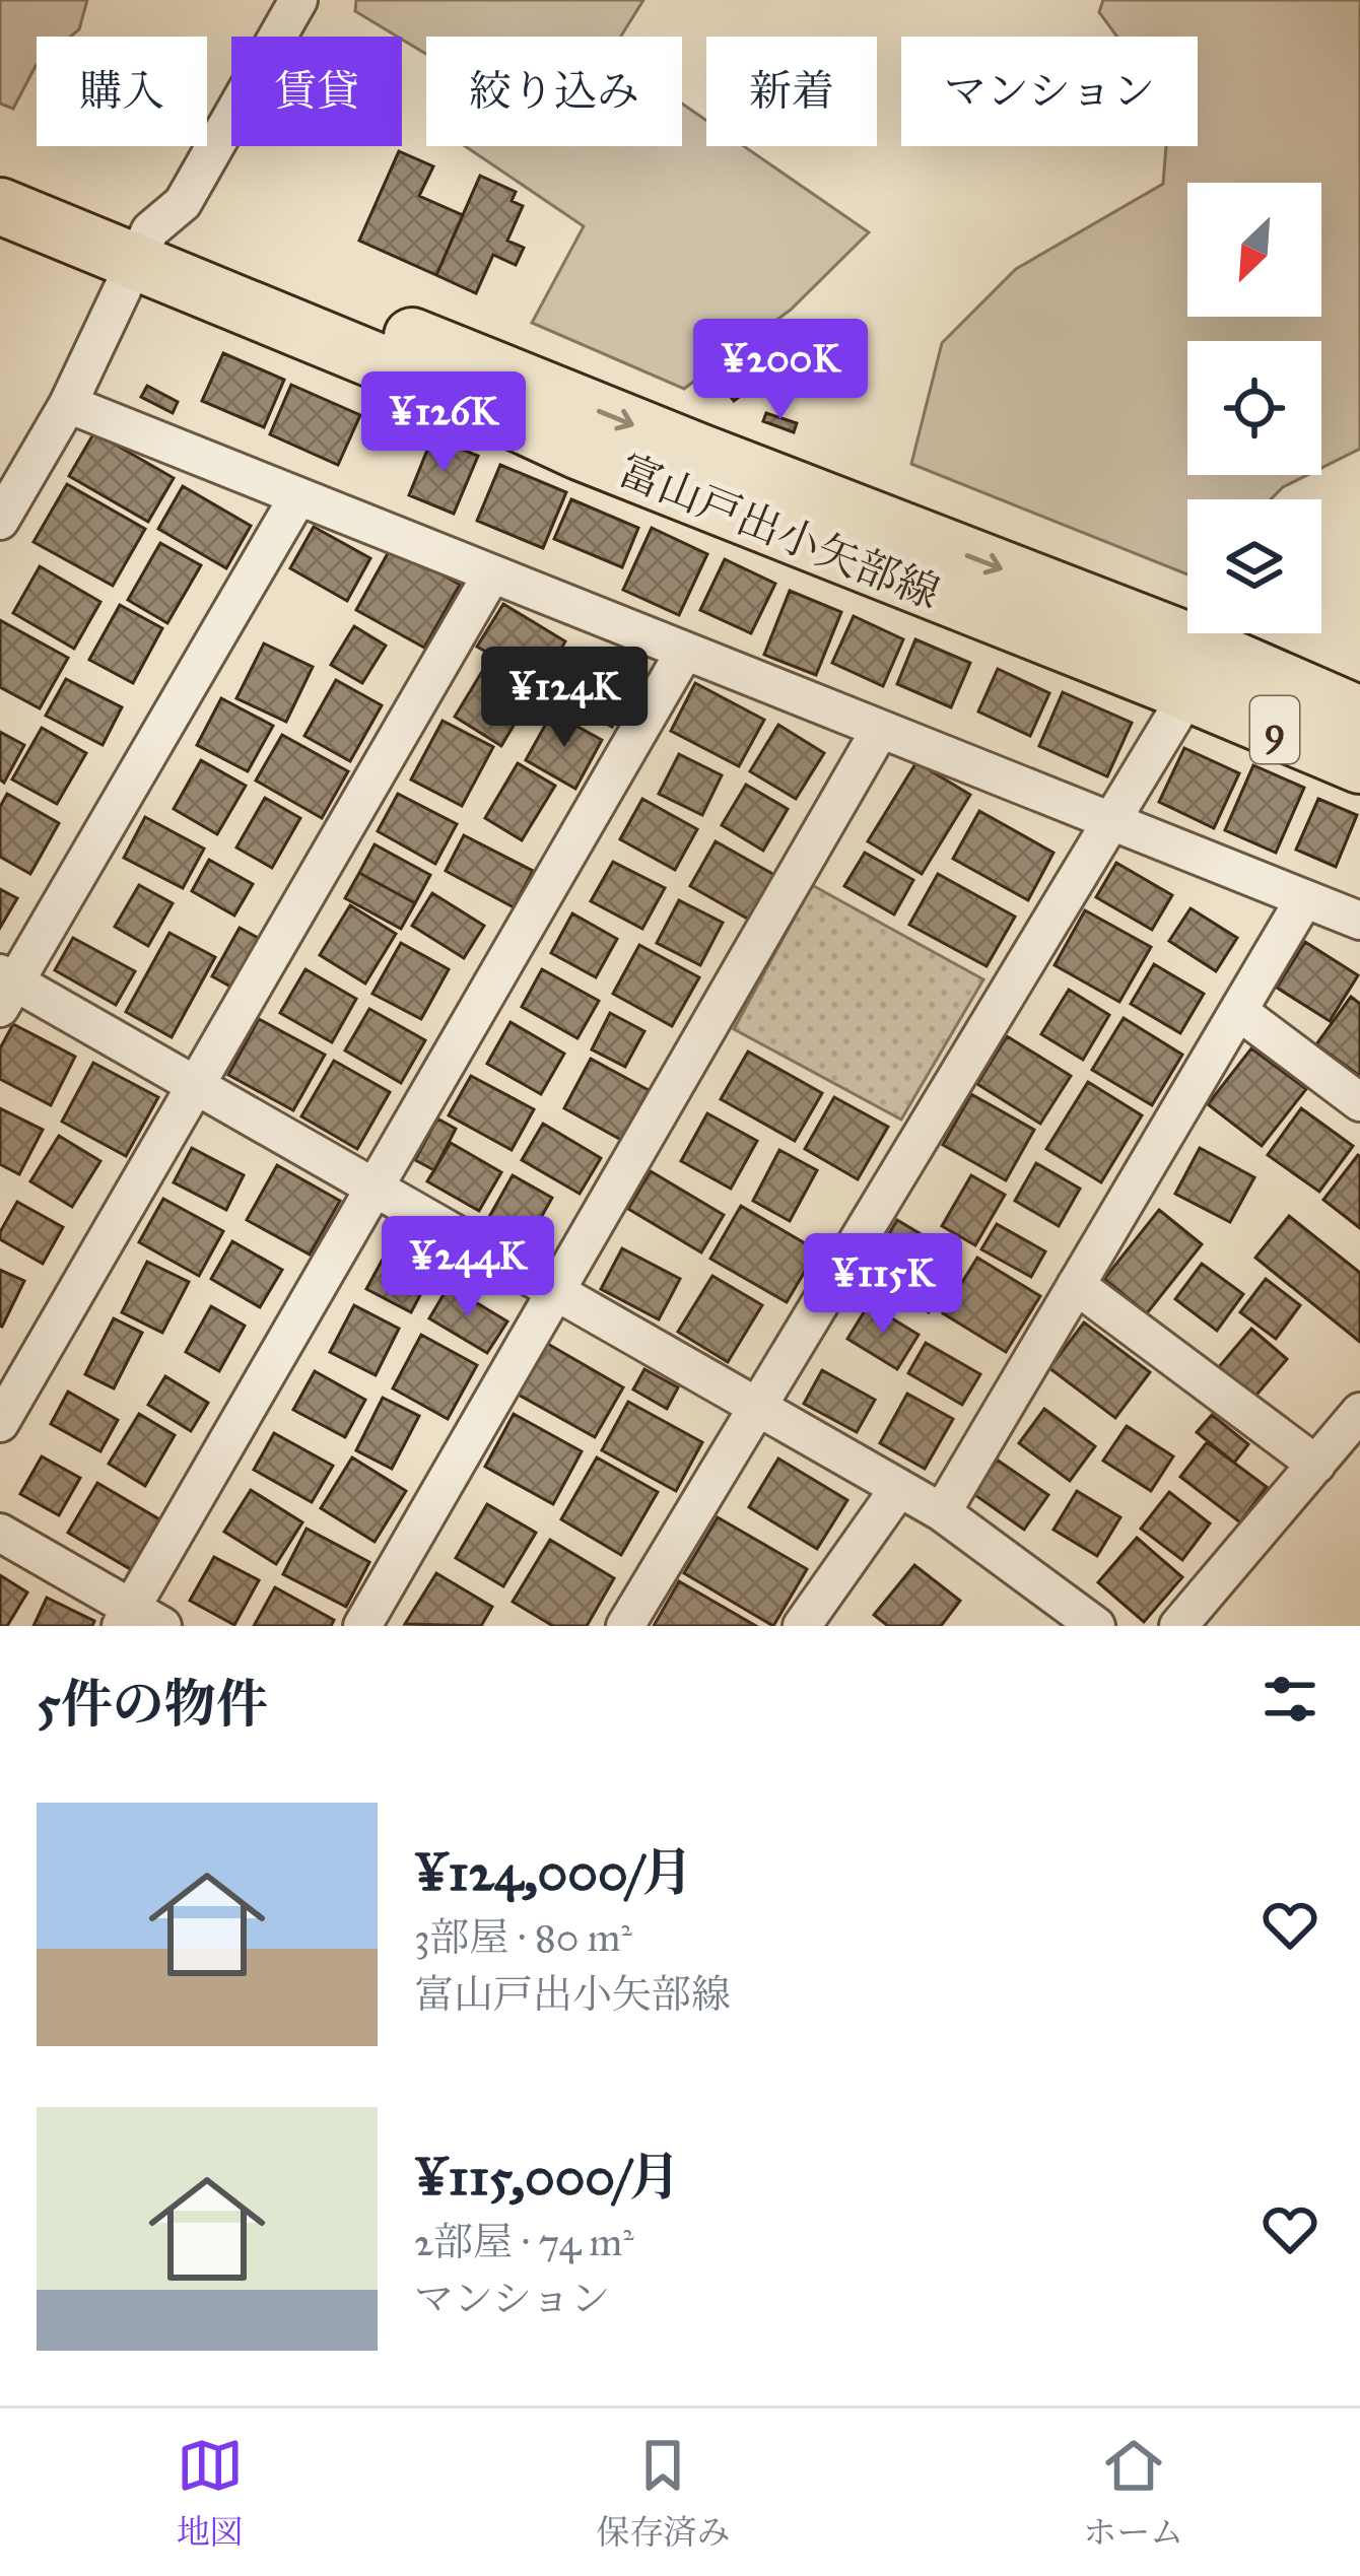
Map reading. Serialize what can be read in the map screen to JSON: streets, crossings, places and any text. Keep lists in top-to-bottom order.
{
  "streets": {
    "main road": ["富山戸出小矢部線", "9"]
  },
  "north": "bottom left",
  "page": {
    "chip": [
      "購入",
      "賃貸",
      "絞り込み",
      "新着",
      "マンション"
    ],
    "price": [
      "¥200K",
      "¥126K",
      "¥124K",
      "¥244K",
      "¥115K"
    ],
    "heading": "5件の物件",
    "list": [
      {
        "name": "¥124,000/月",
        "note": "3部屋 · 80 m² · 富山戸出小矢部線"
      },
      {
        "name": "¥115,000/月",
        "note": "2部屋 · 74 m² · マンション"
      }
    ],
    "tabs": ["地図", "保存済み", "ホーム"]
  }
}
